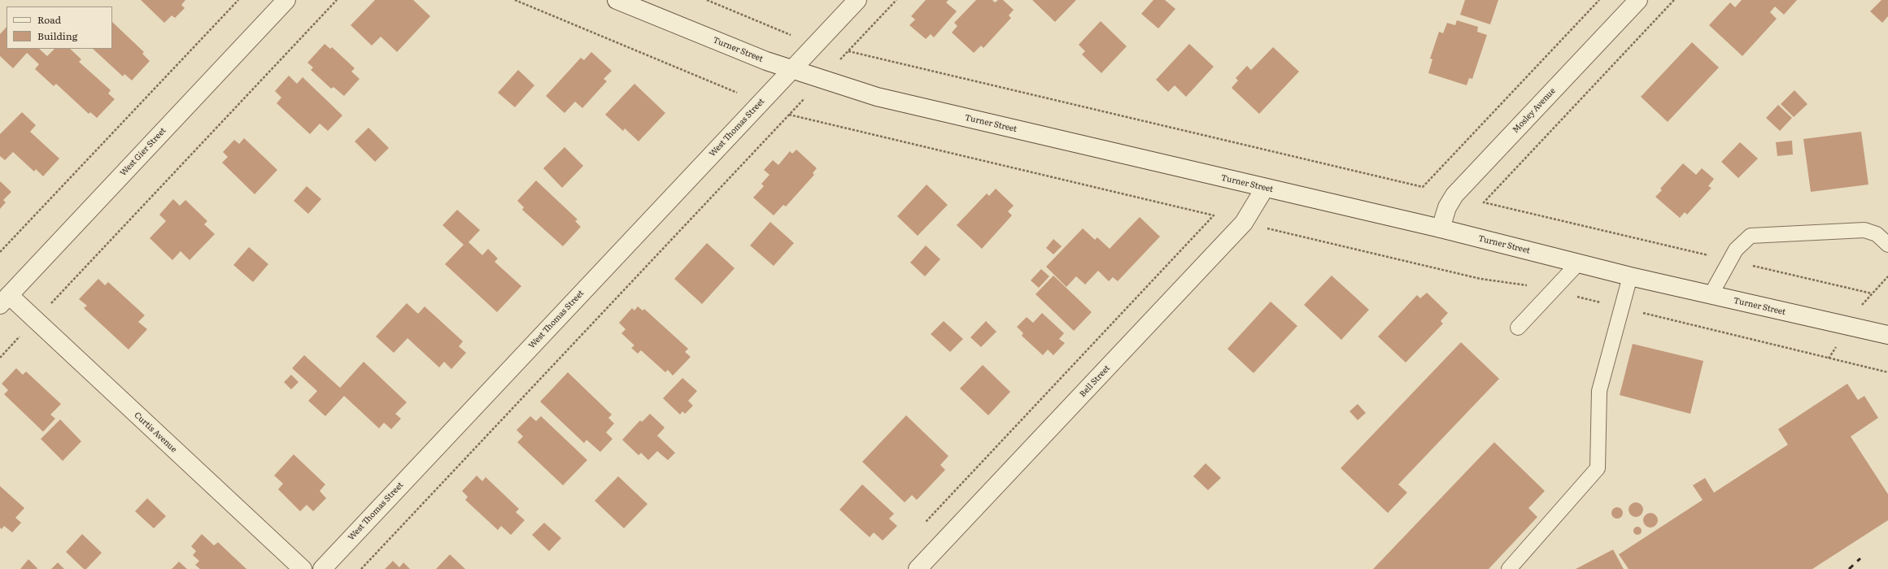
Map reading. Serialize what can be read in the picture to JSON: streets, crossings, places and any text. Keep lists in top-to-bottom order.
{
  "streets": {
    "street": [
      "Turner Street",
      "Mosley Avenue",
      "West Thomas Street",
      "West Gier Street",
      "Bell Street",
      "Curtis Avenue"
    ]
  },
  "crossings": [
    ["Turner Street", "Mosley Avenue"],
    ["Turner Street", "West Thomas Street"],
    ["Turner Street", "Bell Street"],
    ["West Gier Street", "Curtis Avenue"]
  ],
  "legend": ["Road", "Building"]
}
